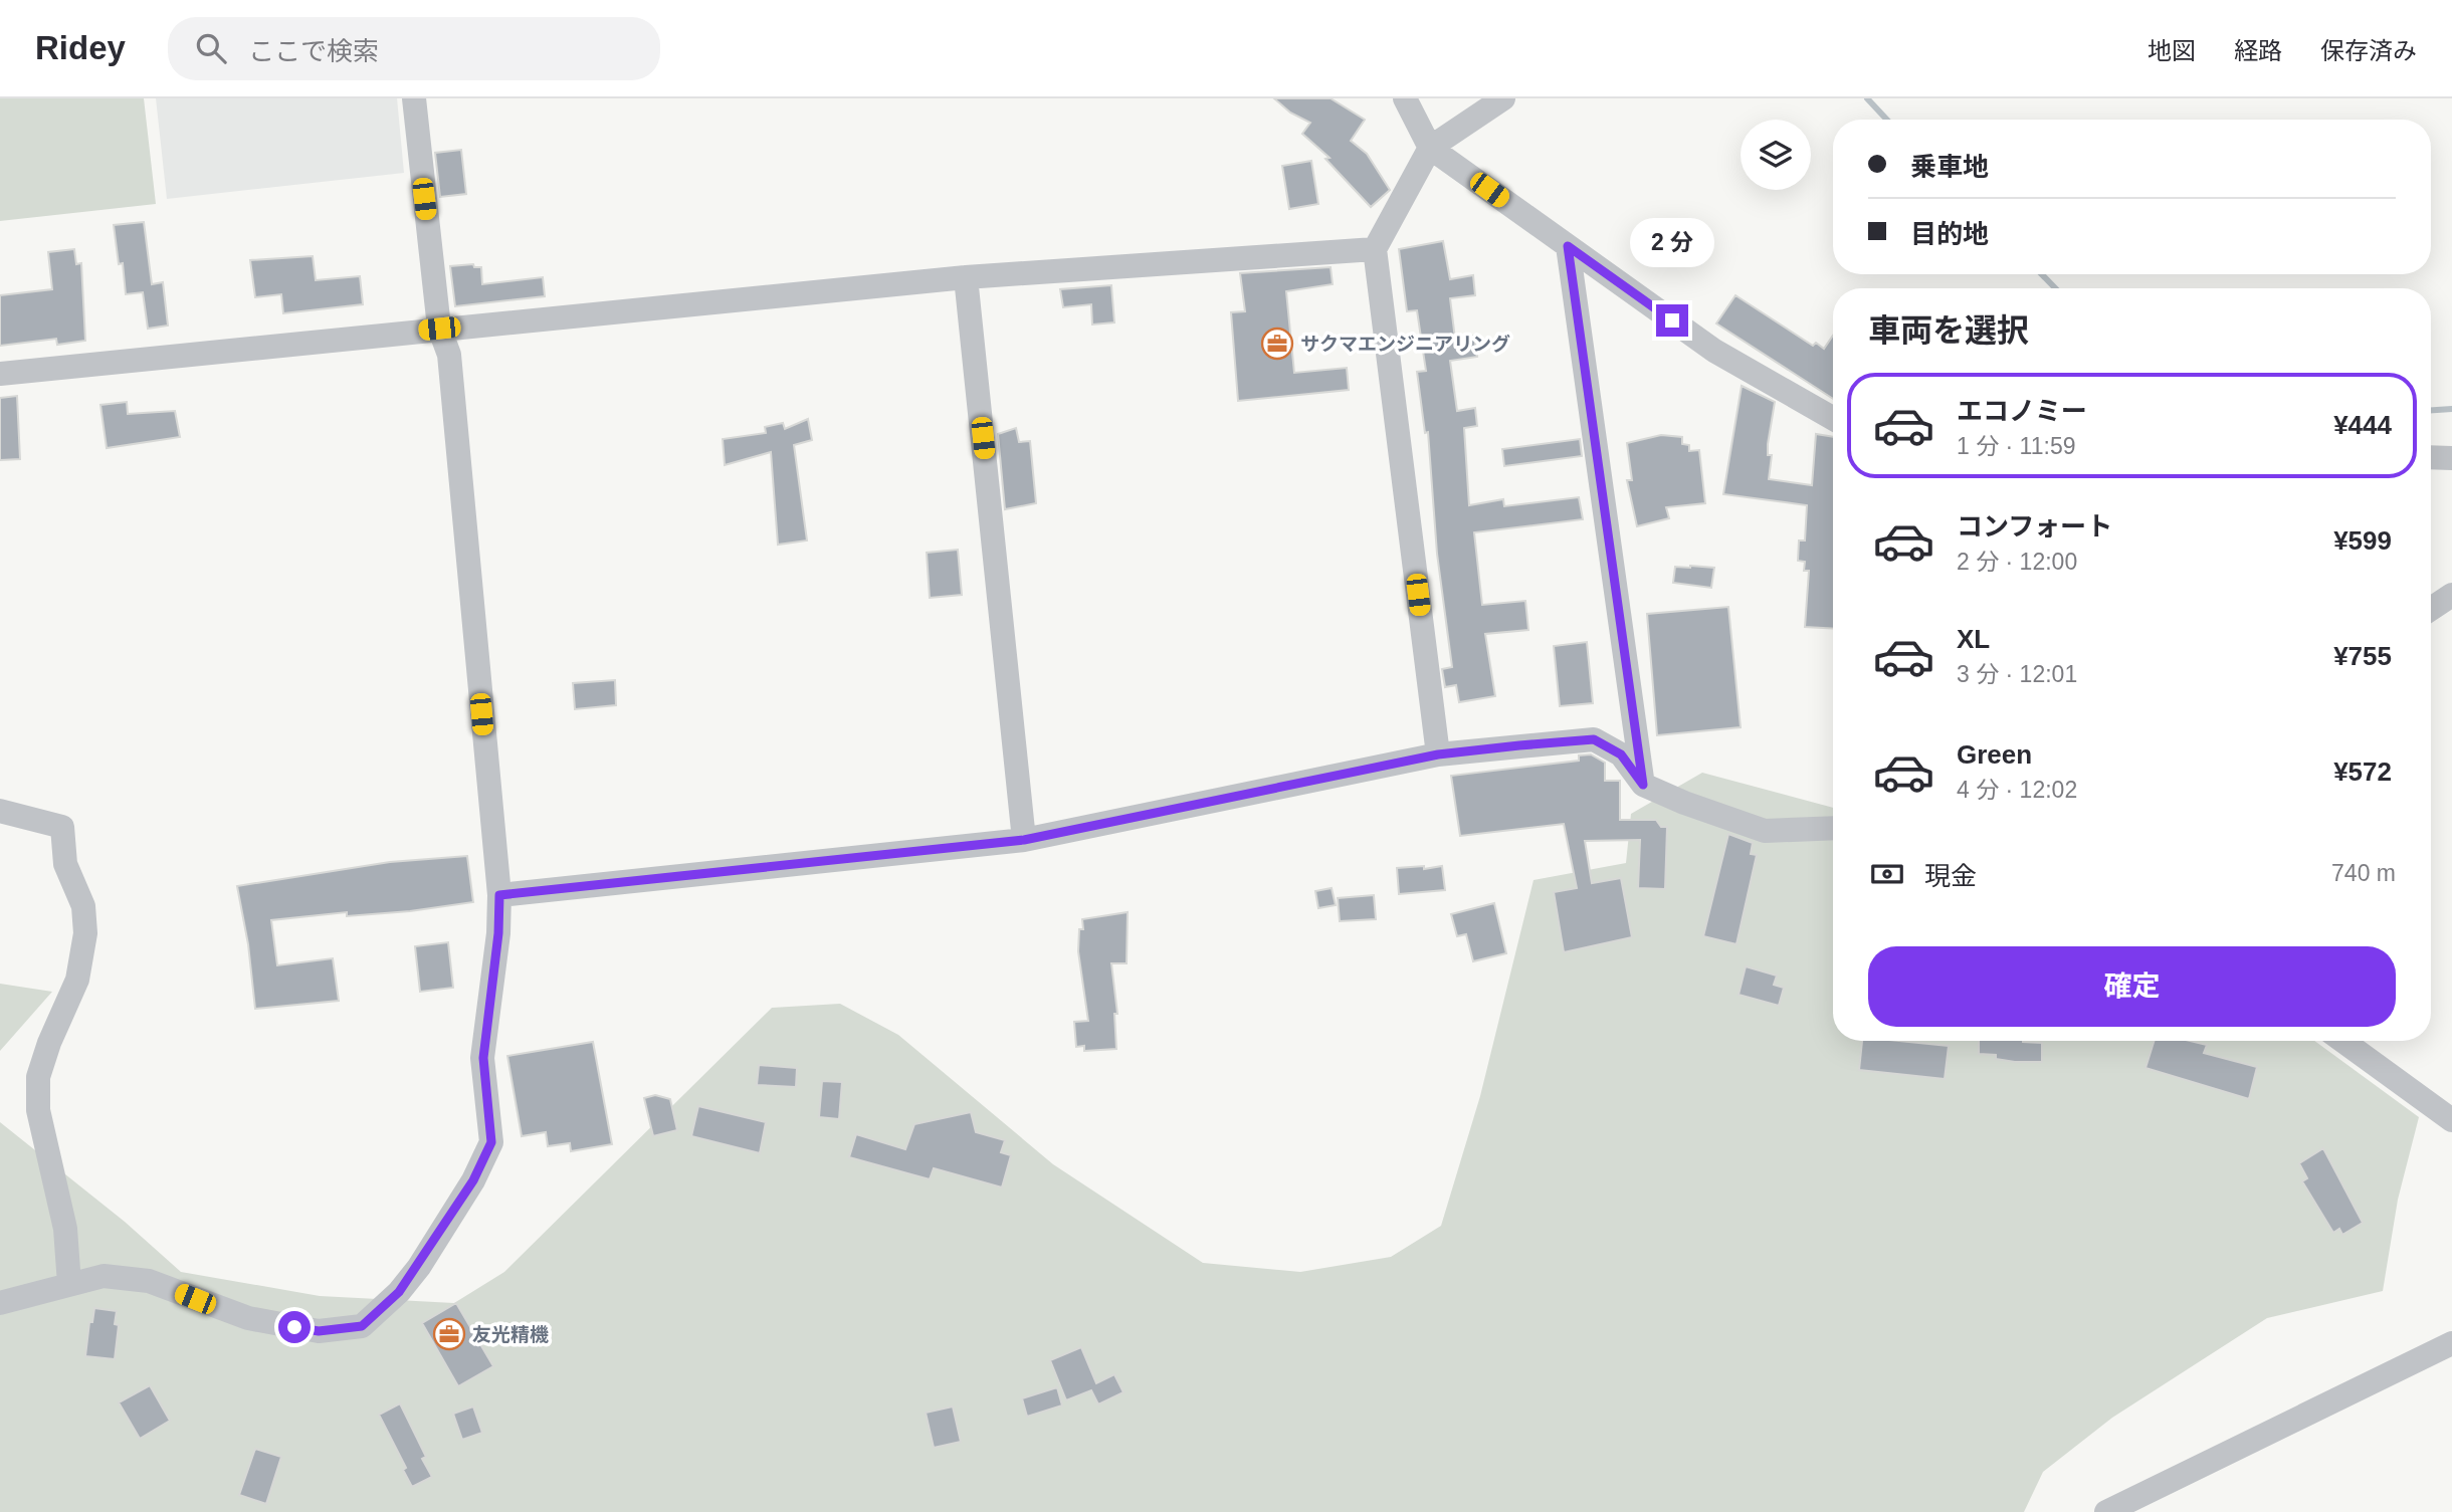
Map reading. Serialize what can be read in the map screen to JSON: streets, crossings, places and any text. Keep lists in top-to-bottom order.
{
  "places": {
    "office": ["サクマエンジニアリング", "友光精機"]
  },
  "page": {
    "header": "Ridey",
    "search": "ここで検索",
    "nav": ["地図", "経路", "保存済み"],
    "banner": ["乗車地", "目的地"],
    "bubble": "2 分",
    "heading": "車両を選択",
    "list": [
      {
        "name": "エコノミー",
        "note": "1 分 · 11:59",
        "value": "¥444"
      },
      {
        "name": "コンフォート",
        "note": "2 分 · 12:00",
        "value": "¥599"
      },
      {
        "name": "XL",
        "note": "3 分 · 12:01",
        "value": "¥755"
      },
      {
        "name": "Green",
        "note": "4 分 · 12:02",
        "value": "¥572"
      }
    ],
    "pay": ["現金", "740 m"],
    "buttons": "確定"
  }
}
